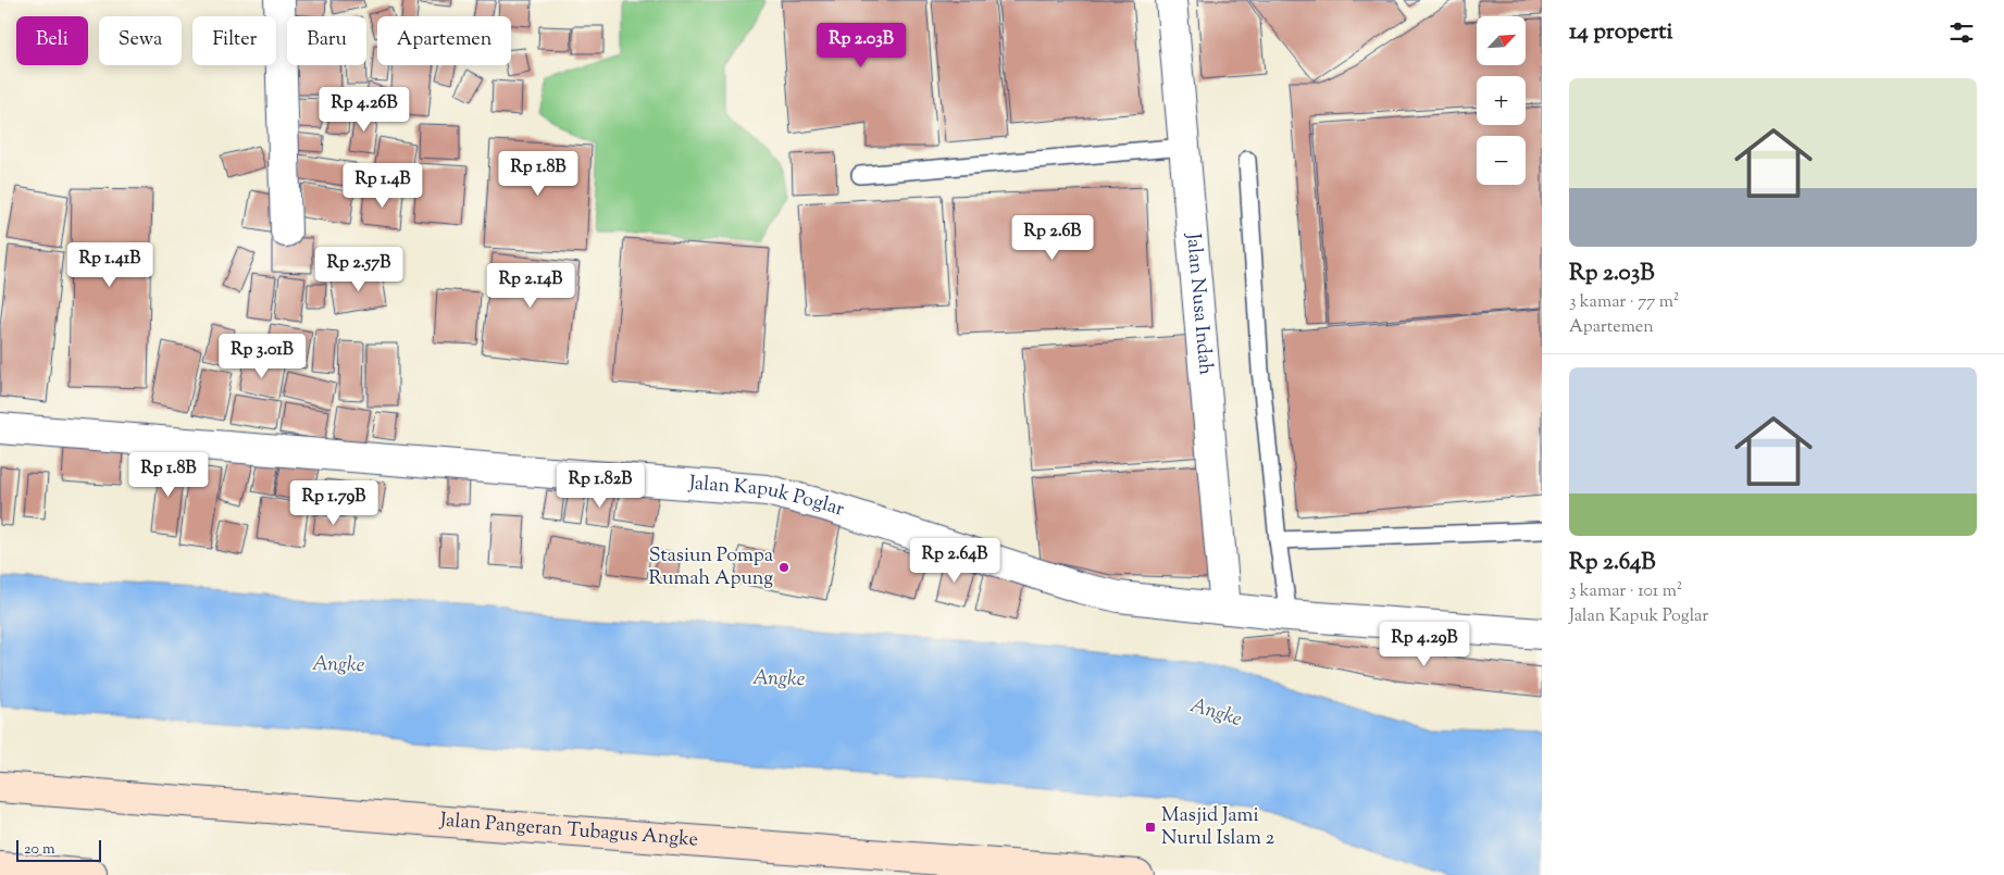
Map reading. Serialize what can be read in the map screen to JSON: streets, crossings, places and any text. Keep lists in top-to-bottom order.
{
  "streets": {
    "main road": ["Jalan Pangeran Tubagus Angke"],
    "street": ["Jalan Nusa Indah", "Jalan Kapuk Poglar"]
  },
  "crossings": [
    ["Jalan Nusa Indah", "Jalan Kapuk Poglar"]
  ],
  "water": ["Angke"],
  "places": {
    "other": ["Stasiun Pompa Rumah Apung"],
    "transit": ["Masjid Jami Nurul Islam 2"]
  },
  "scale_bar": "20 m",
  "north": "top right",
  "page": {
    "heading": "14 properti",
    "map_buttons": ["+", "−"],
    "chip": [
      "Beli",
      "Sewa",
      "Filter",
      "Baru",
      "Apartemen"
    ],
    "price": [
      "Rp 2.03B",
      "Rp 4.26B",
      "Rp 1.8B",
      "Rp 1.4B",
      "Rp 2.6B",
      "Rp 1.41B",
      "Rp 2.57B",
      "Rp 2.14B",
      "Rp 3.01B",
      "Rp 1.8B",
      "Rp 1.82B",
      "Rp 1.79B",
      "Rp 2.64B",
      "Rp 4.29B"
    ],
    "list": [
      {
        "name": "Rp 2.03B",
        "note": "3 kamar · 77 m² · Apartemen"
      },
      {
        "name": "Rp 2.64B",
        "note": "3 kamar · 101 m² · Jalan Kapuk Poglar"
      }
    ],
    "scale": "20 m"
  }
}
